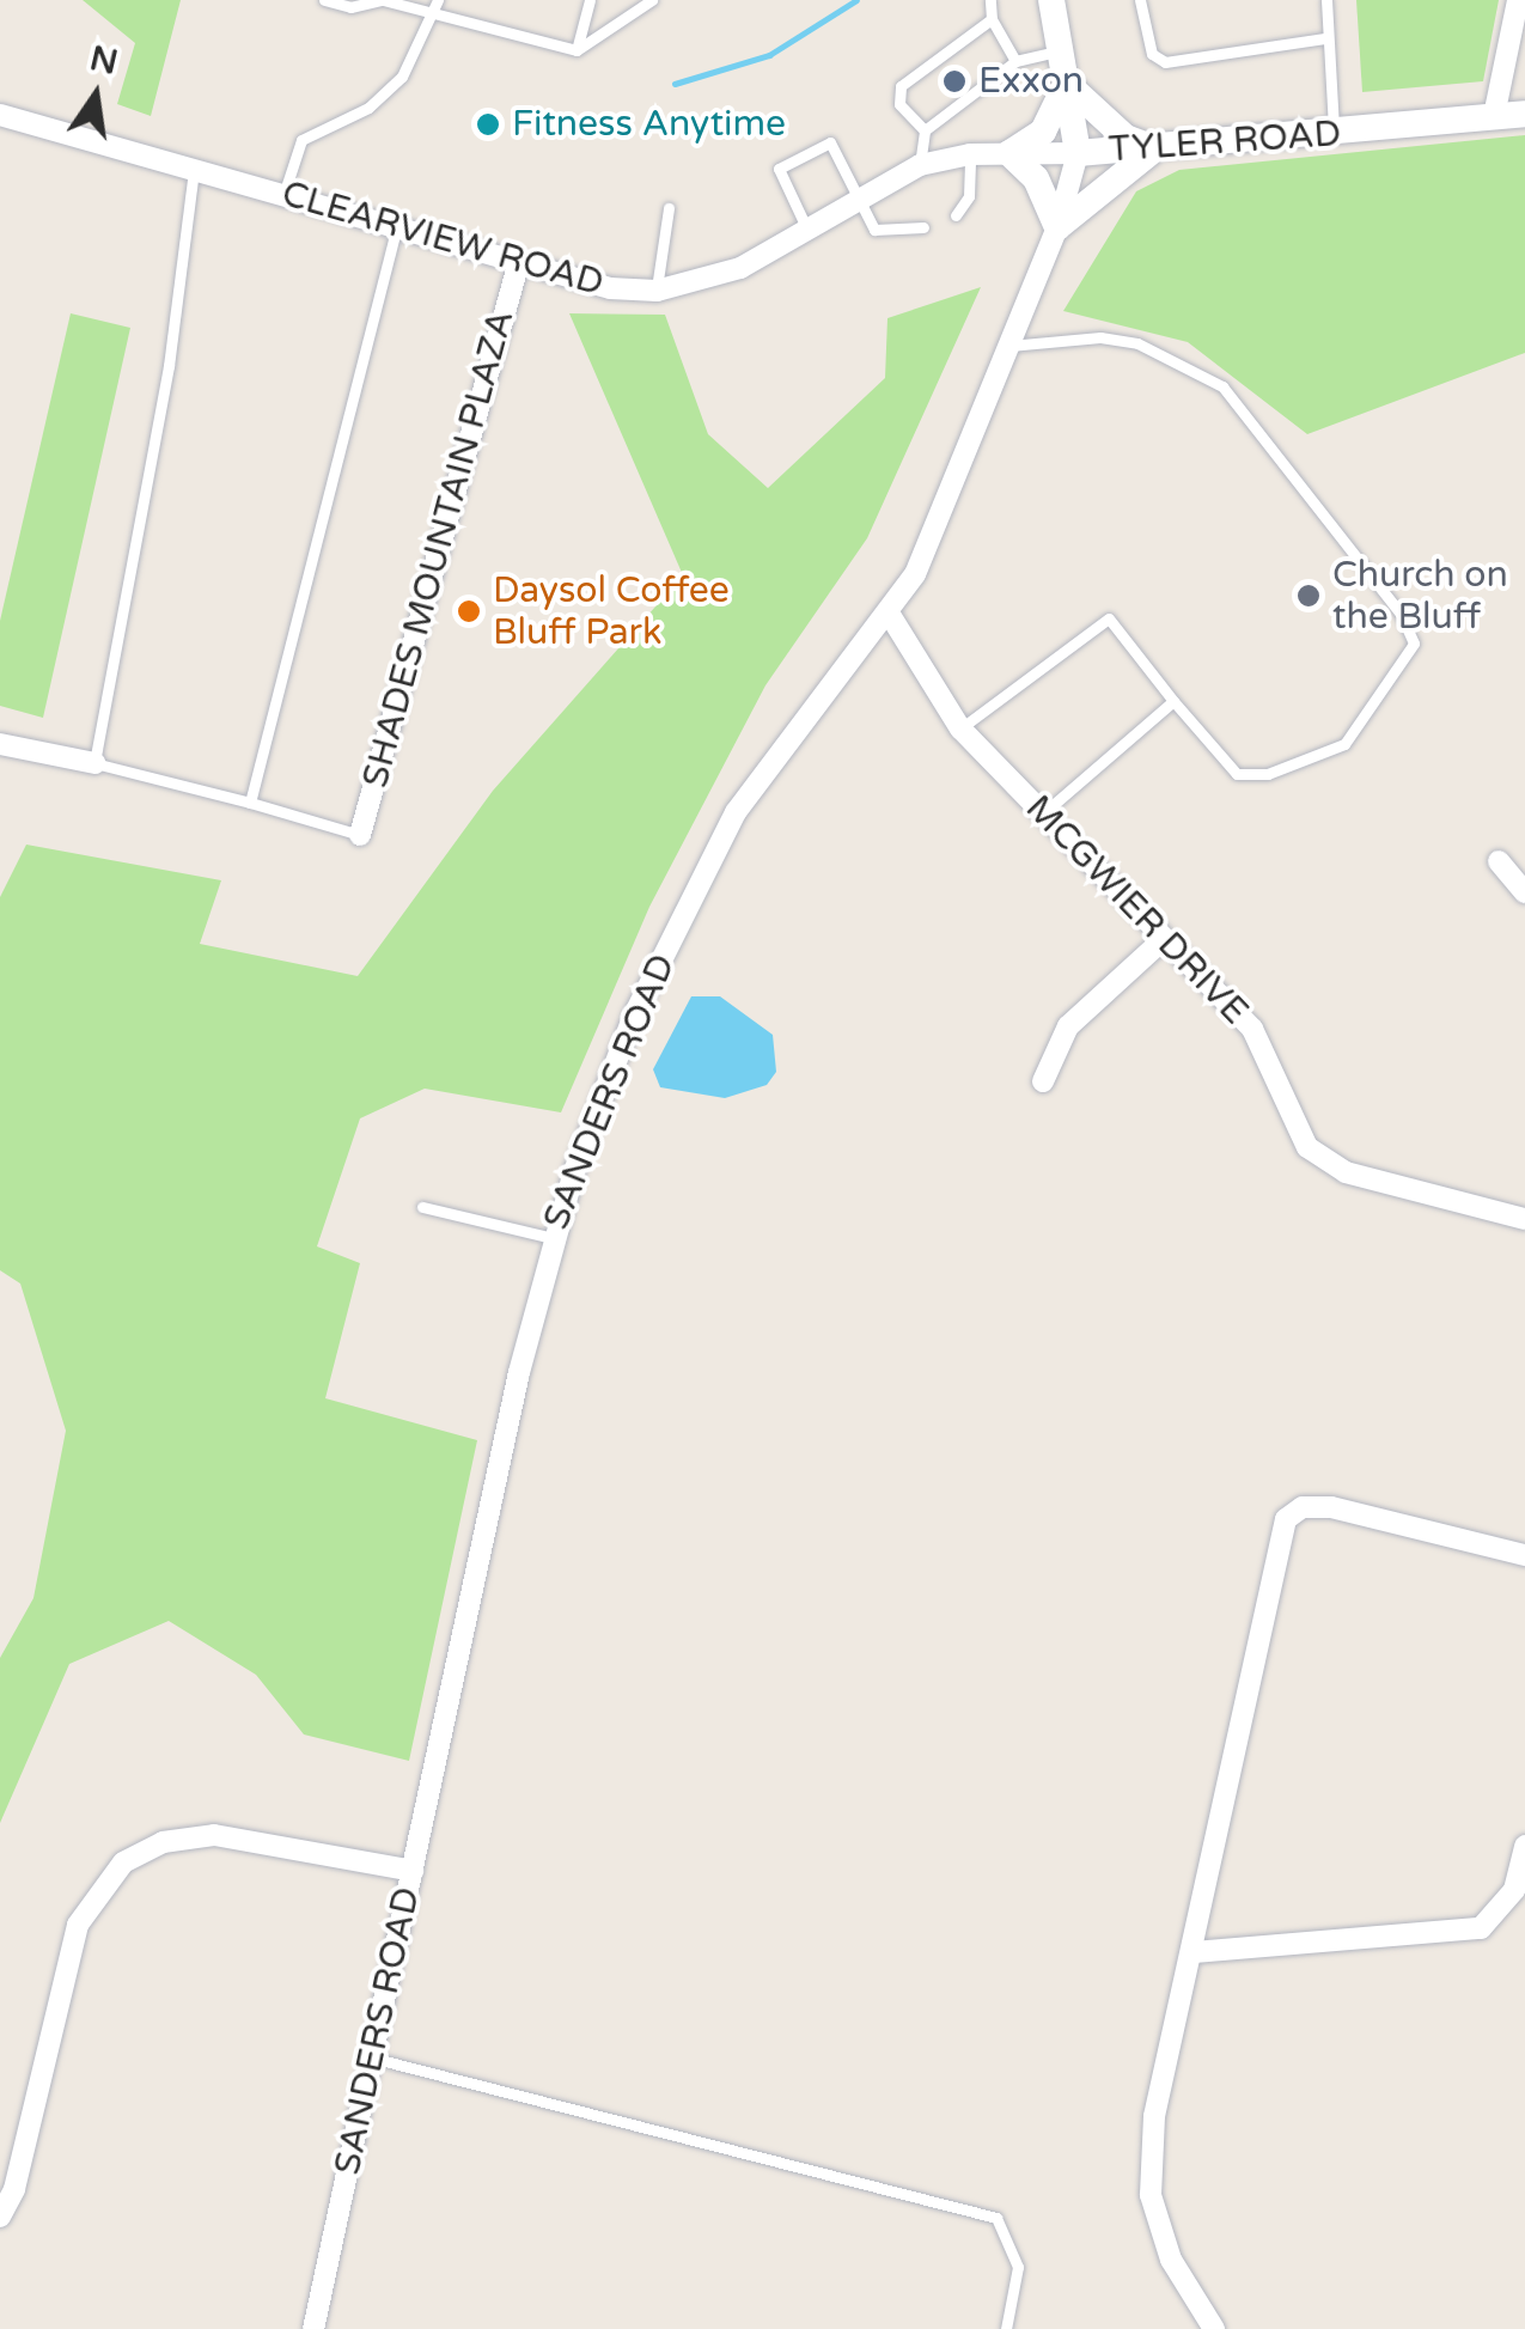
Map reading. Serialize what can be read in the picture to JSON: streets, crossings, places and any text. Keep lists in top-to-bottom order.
{
  "streets": {
    "street": [
      "TYLER ROAD",
      "CLEARVIEW ROAD",
      "SHADES MOUNTAIN PLAZA",
      "MCGWIER DRIVE",
      "SANDERS ROAD"
    ]
  },
  "crossings": [
    ["TYLER ROAD", "CLEARVIEW ROAD"],
    ["TYLER ROAD", "SANDERS ROAD"],
    ["CLEARVIEW ROAD", "SHADES MOUNTAIN PLAZA"],
    ["CLEARVIEW ROAD", "SANDERS ROAD"],
    ["MCGWIER DRIVE", "SANDERS ROAD"]
  ],
  "places": [
    "Exxon",
    "Fitness Anytime",
    "Church on the Bluff",
    "Daysol Coffee Bluff Park"
  ],
  "north": "top"
}
